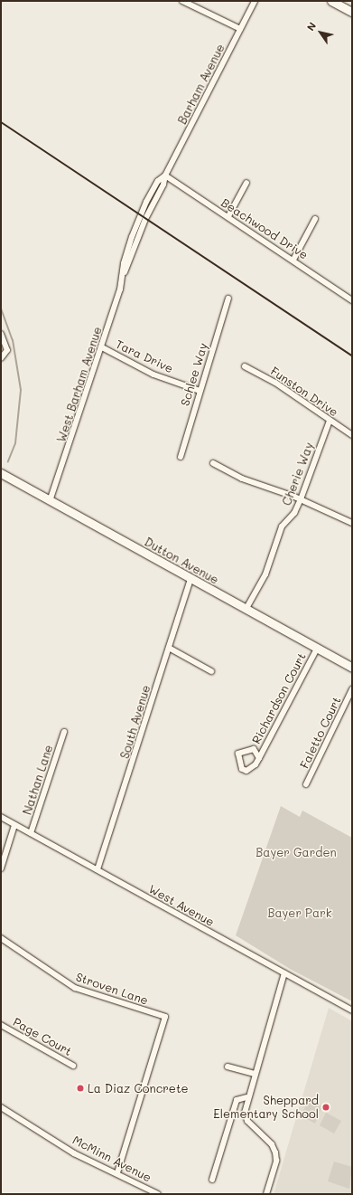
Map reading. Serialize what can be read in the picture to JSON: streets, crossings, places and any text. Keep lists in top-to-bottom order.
{
  "streets": {
    "main road": ["Dutton Avenue"],
    "street": [
      "Barham Avenue",
      "Beachwood Drive",
      "Tara Drive",
      "Schlee Way",
      "West Barham Avenue",
      "Funston Drive",
      "Cherie Way",
      "Richardson Court",
      "South Avenue",
      "Faletto Court",
      "Nathan Lane",
      "West Avenue",
      "Stroven Lane",
      "Page Court",
      "McMinn Avenue"
    ]
  },
  "crossings": [
    ["Barham Avenue", "Beachwood Drive"],
    ["Barham Avenue", "West Barham Avenue"],
    ["Tara Drive", "Schlee Way"],
    ["Tara Drive", "West Barham Avenue"],
    ["West Barham Avenue", "Dutton Avenue"],
    ["Funston Drive", "Cherie Way"],
    ["Cherie Way", "Dutton Avenue"],
    ["Dutton Avenue", "Richardson Court"],
    ["Dutton Avenue", "South Avenue"],
    ["South Avenue", "West Avenue"],
    ["Nathan Lane", "West Avenue"],
    ["Stroven Lane", "McMinn Avenue"]
  ],
  "parks": ["Bayer Garden", "Bayer Park"],
  "places": ["La Diaz Concrete", "Sheppard Elementary School"],
  "north": "top left"
}
